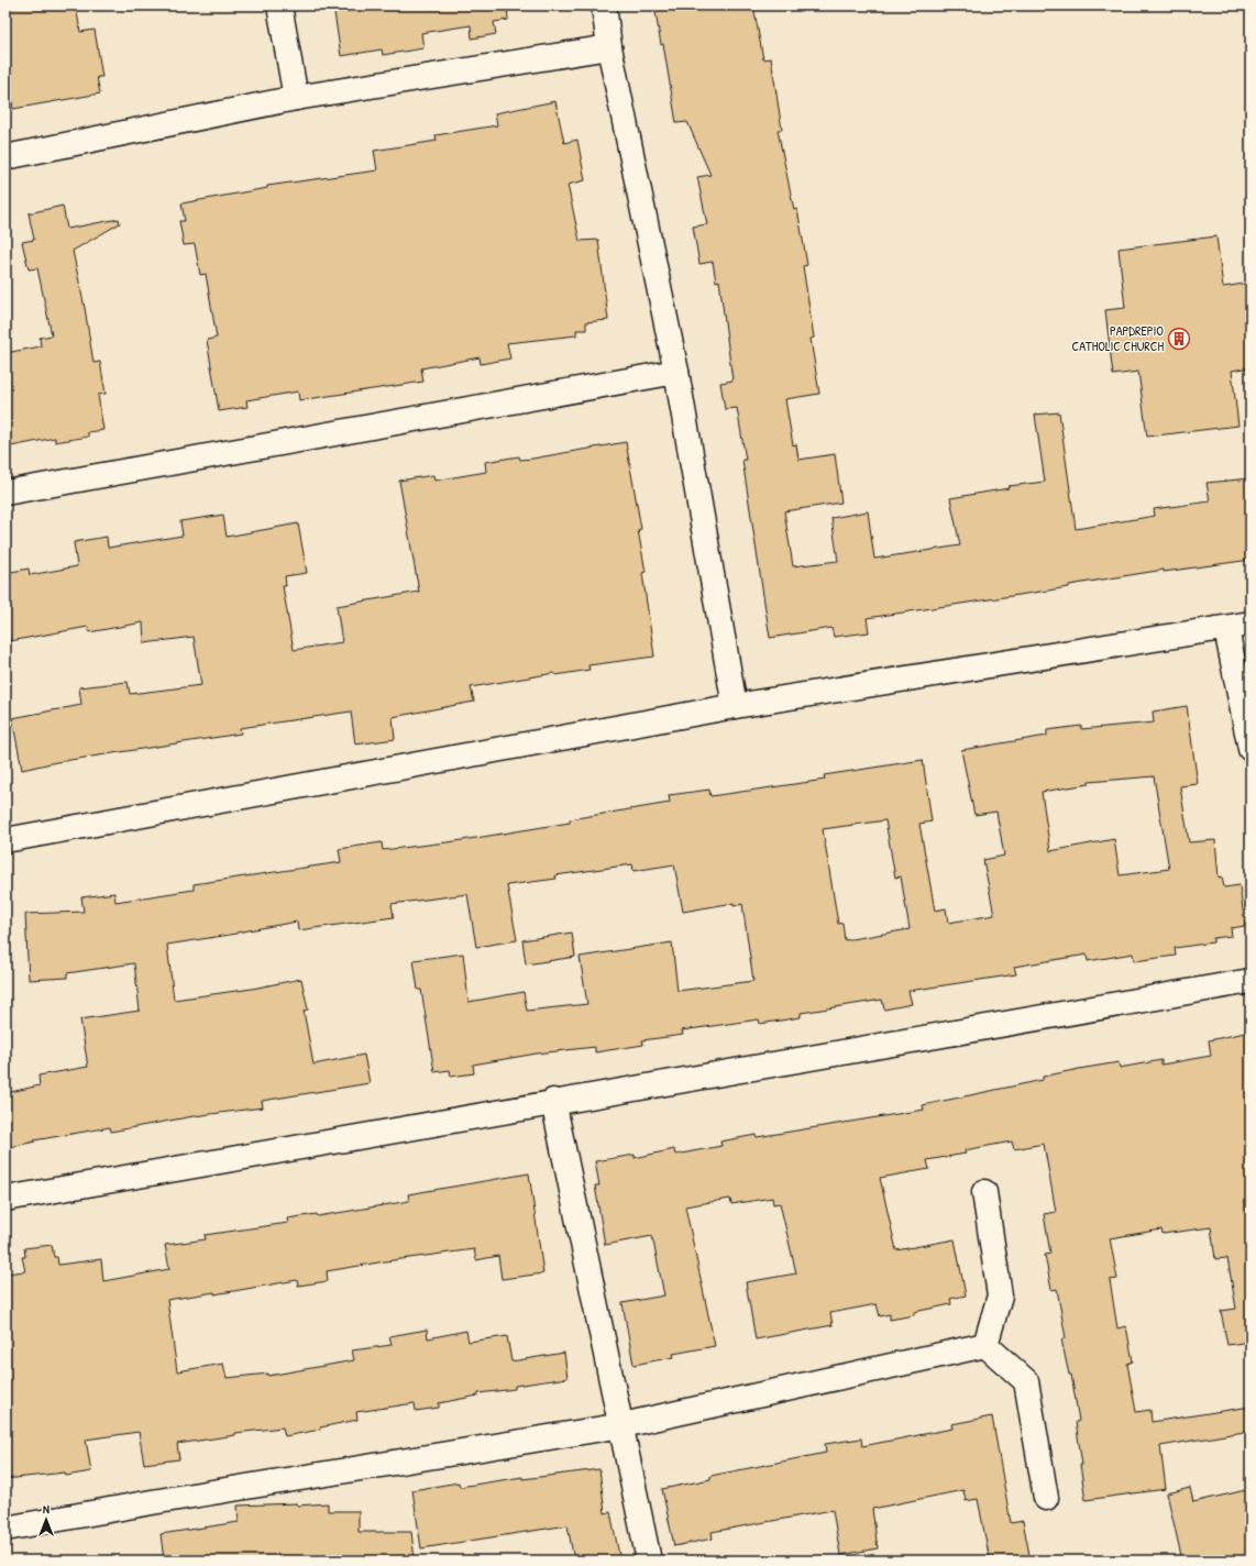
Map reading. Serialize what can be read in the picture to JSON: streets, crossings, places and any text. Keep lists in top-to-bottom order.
{
  "places": {
    "building": ["PAPDREPIO CATHOLIC CHURCH"]
  },
  "north": "top"
}
